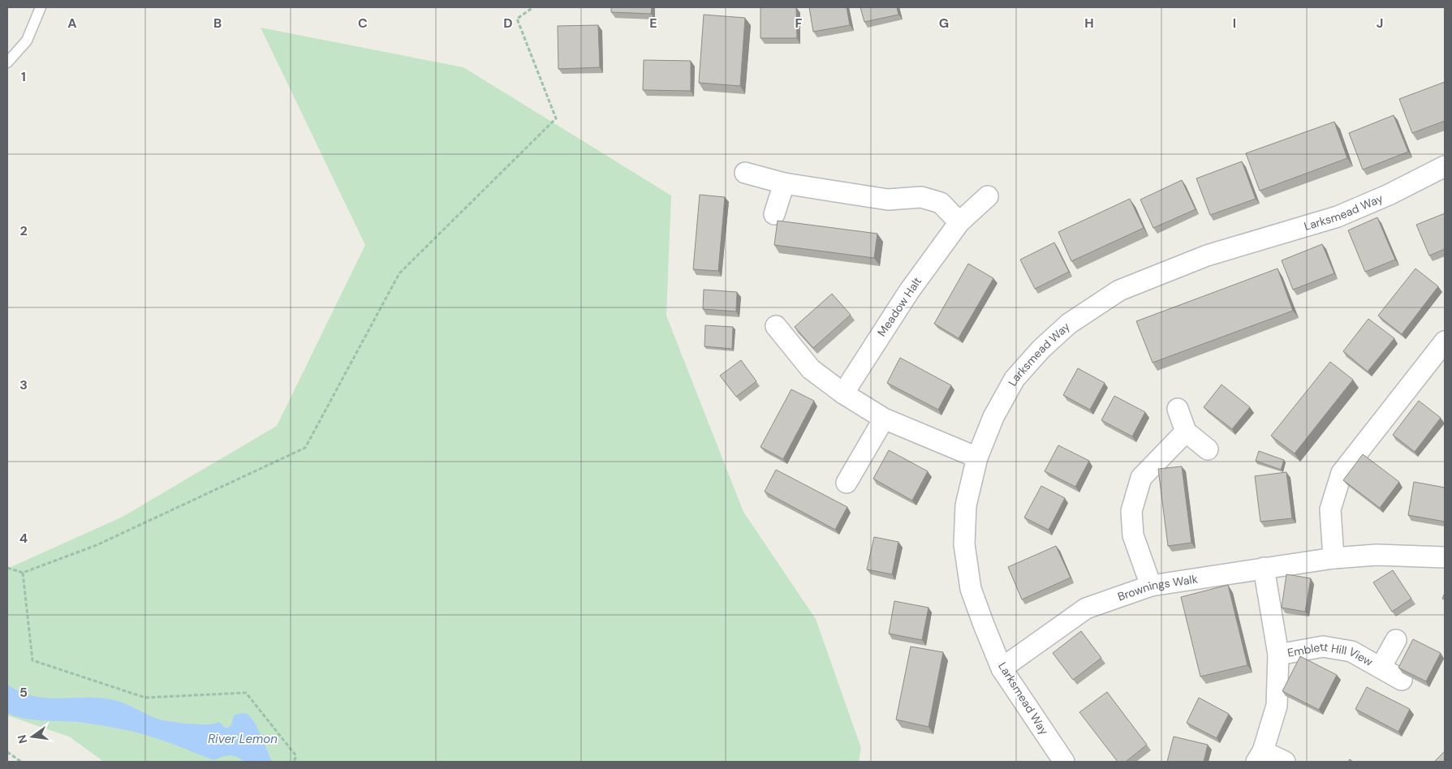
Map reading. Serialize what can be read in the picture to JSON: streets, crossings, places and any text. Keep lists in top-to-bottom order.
{
  "streets": {
    "street": [
      "Larksmead Way",
      "Meadow Halt",
      "Brownings Walk",
      "Emblett Hill View"
    ]
  },
  "crossings": [
    ["Larksmead Way", "Brownings Walk"],
    ["Brownings Walk", "Emblett Hill View"]
  ],
  "water": ["River Lemon"],
  "north": "left",
  "grid": {
    "columns": [
      "A",
      "B",
      "C",
      "D",
      "E",
      "F",
      "G",
      "H",
      "I",
      "J"
    ],
    "rows": [
      "1",
      "2",
      "3",
      "4",
      "5"
    ]
  }
}
